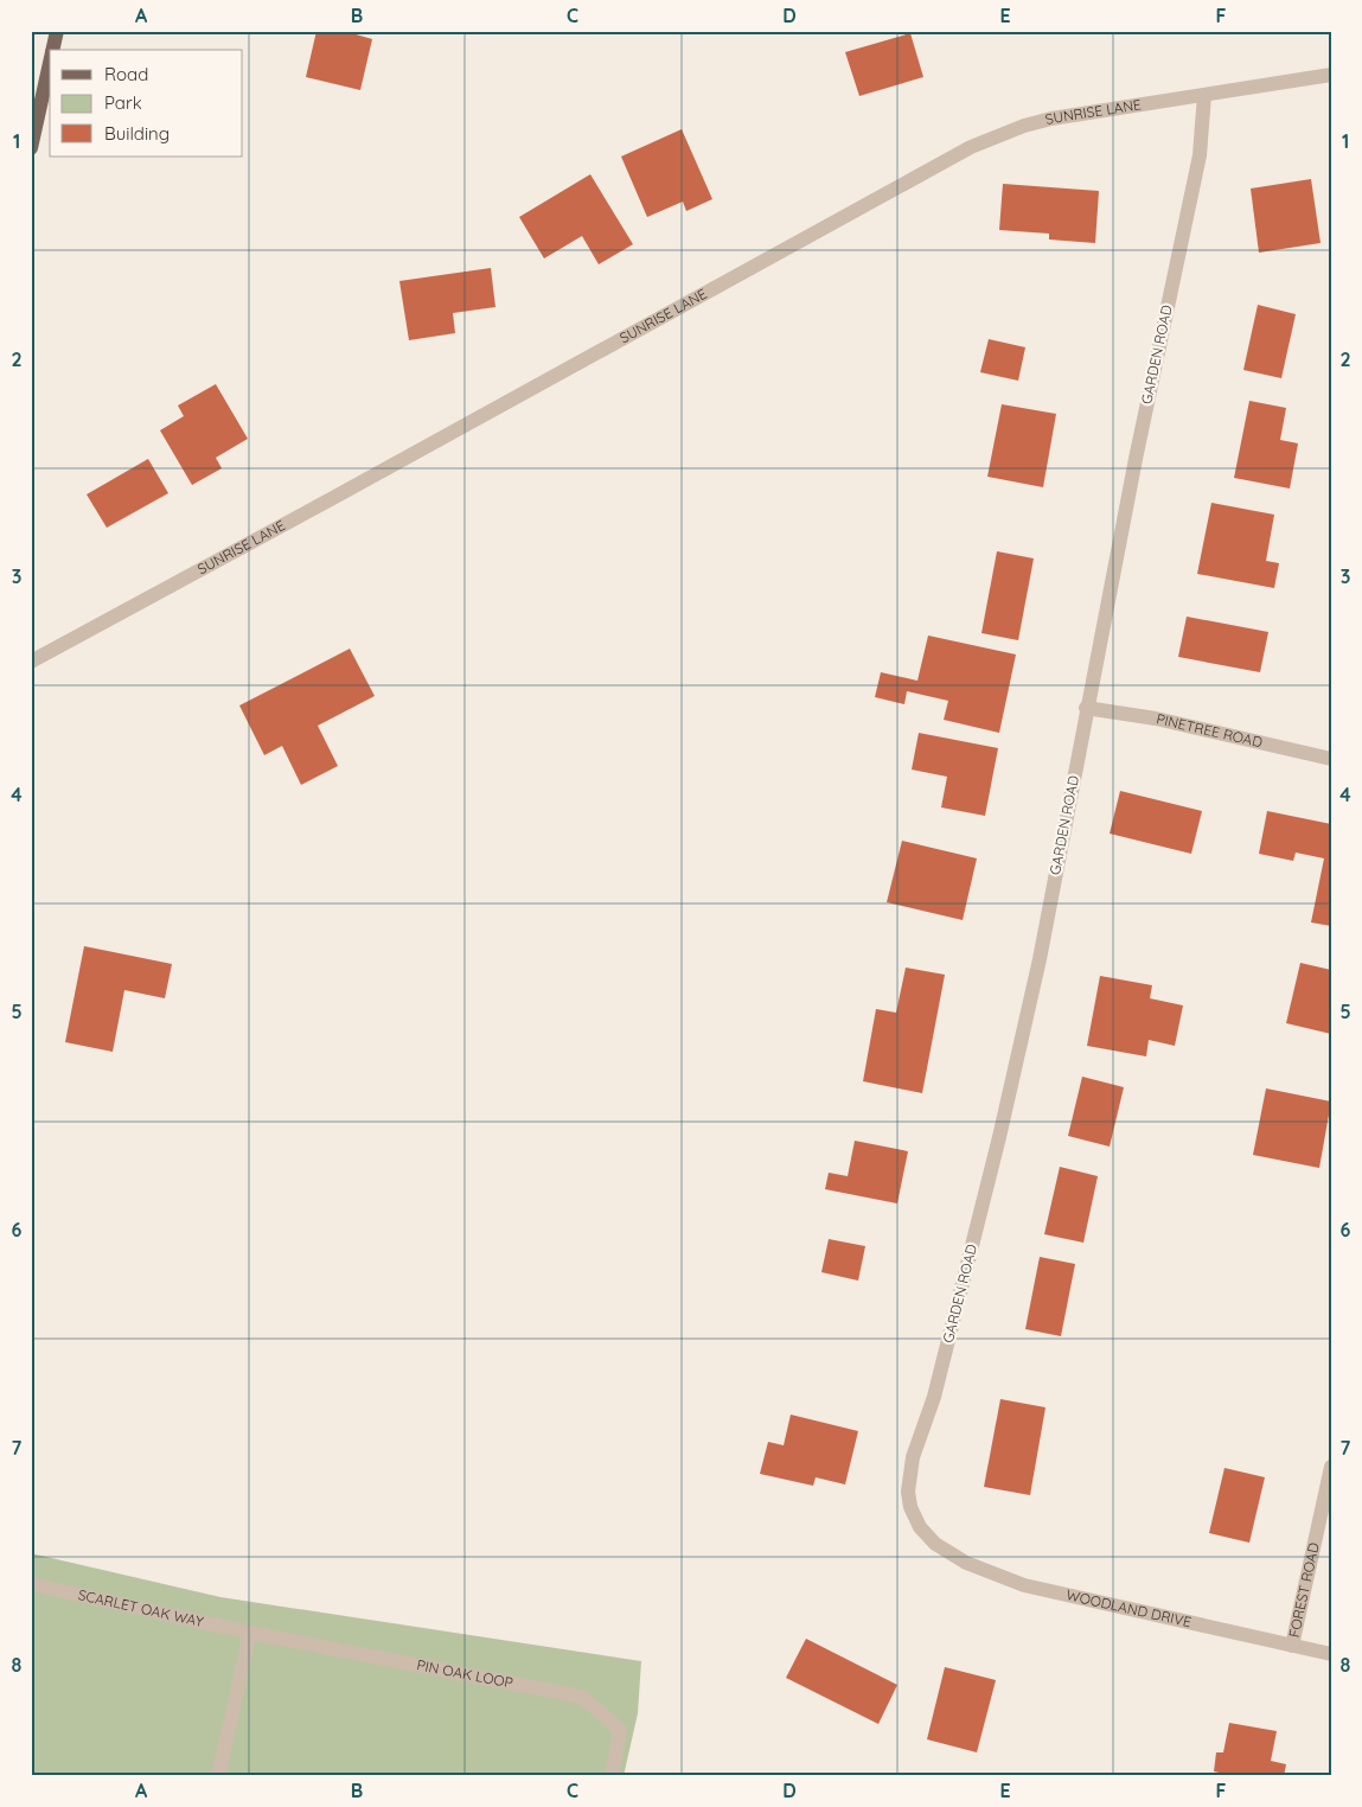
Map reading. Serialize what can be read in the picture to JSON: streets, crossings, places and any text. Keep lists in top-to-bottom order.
{
  "streets": {
    "street": [
      "SUNRISE LANE",
      "GARDEN ROAD",
      "PINETREE ROAD",
      "FOREST ROAD",
      "SCARLET OAK WAY",
      "WOODLAND DRIVE",
      "PIN OAK LOOP"
    ]
  },
  "crossings": [
    ["SUNRISE LANE", "GARDEN ROAD"],
    ["GARDEN ROAD", "PINETREE ROAD"],
    ["GARDEN ROAD", "WOODLAND DRIVE"],
    ["FOREST ROAD", "WOODLAND DRIVE"],
    ["SCARLET OAK WAY", "PIN OAK LOOP"]
  ],
  "legend": ["Road", "Park", "Building"],
  "grid": {
    "columns": [
      "A",
      "B",
      "C",
      "D",
      "E",
      "F"
    ],
    "rows": [
      "1",
      "2",
      "3",
      "4",
      "5",
      "6",
      "7",
      "8"
    ]
  }
}
